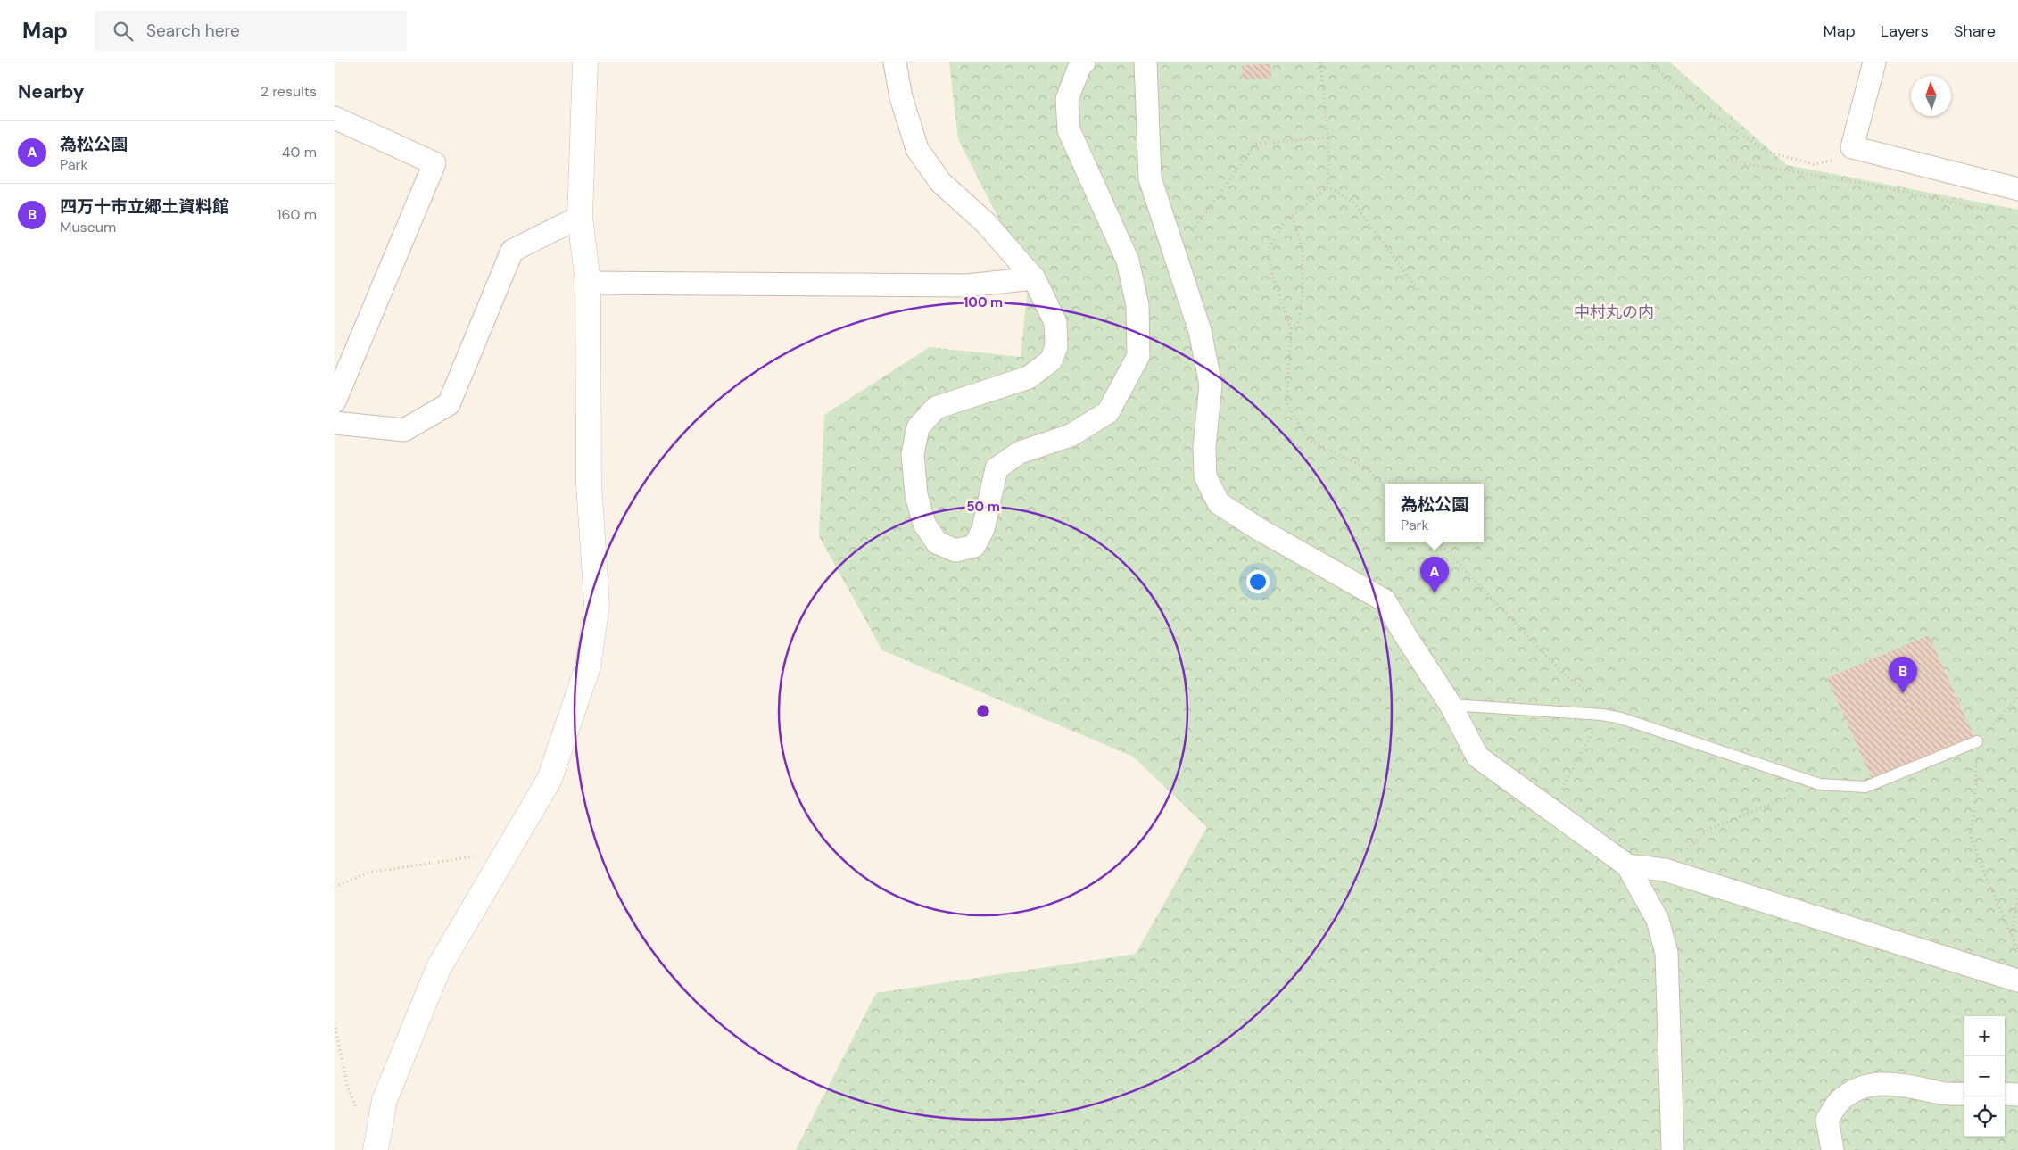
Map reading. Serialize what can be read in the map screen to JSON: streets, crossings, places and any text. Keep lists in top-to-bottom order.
{
  "districts": ["中村丸の内"],
  "north": "top",
  "page": {
    "header": "Map",
    "search": "Search here",
    "nav": ["Map", "Layers", "Share"],
    "heading": ["Nearby", "2 results"],
    "list": [
      {
        "mark": "A",
        "name": "為松公園",
        "note": "Park",
        "value": "40 m"
      },
      {
        "mark": "B",
        "name": "四万十市立郷土資料館",
        "note": "Museum",
        "value": "160 m"
      }
    ],
    "popup": ["為松公園", "Park"],
    "pins": ["A", "B"],
    "map_buttons": ["+", "−"]
  },
  "rings": ["100 m", "50 m"]
}
